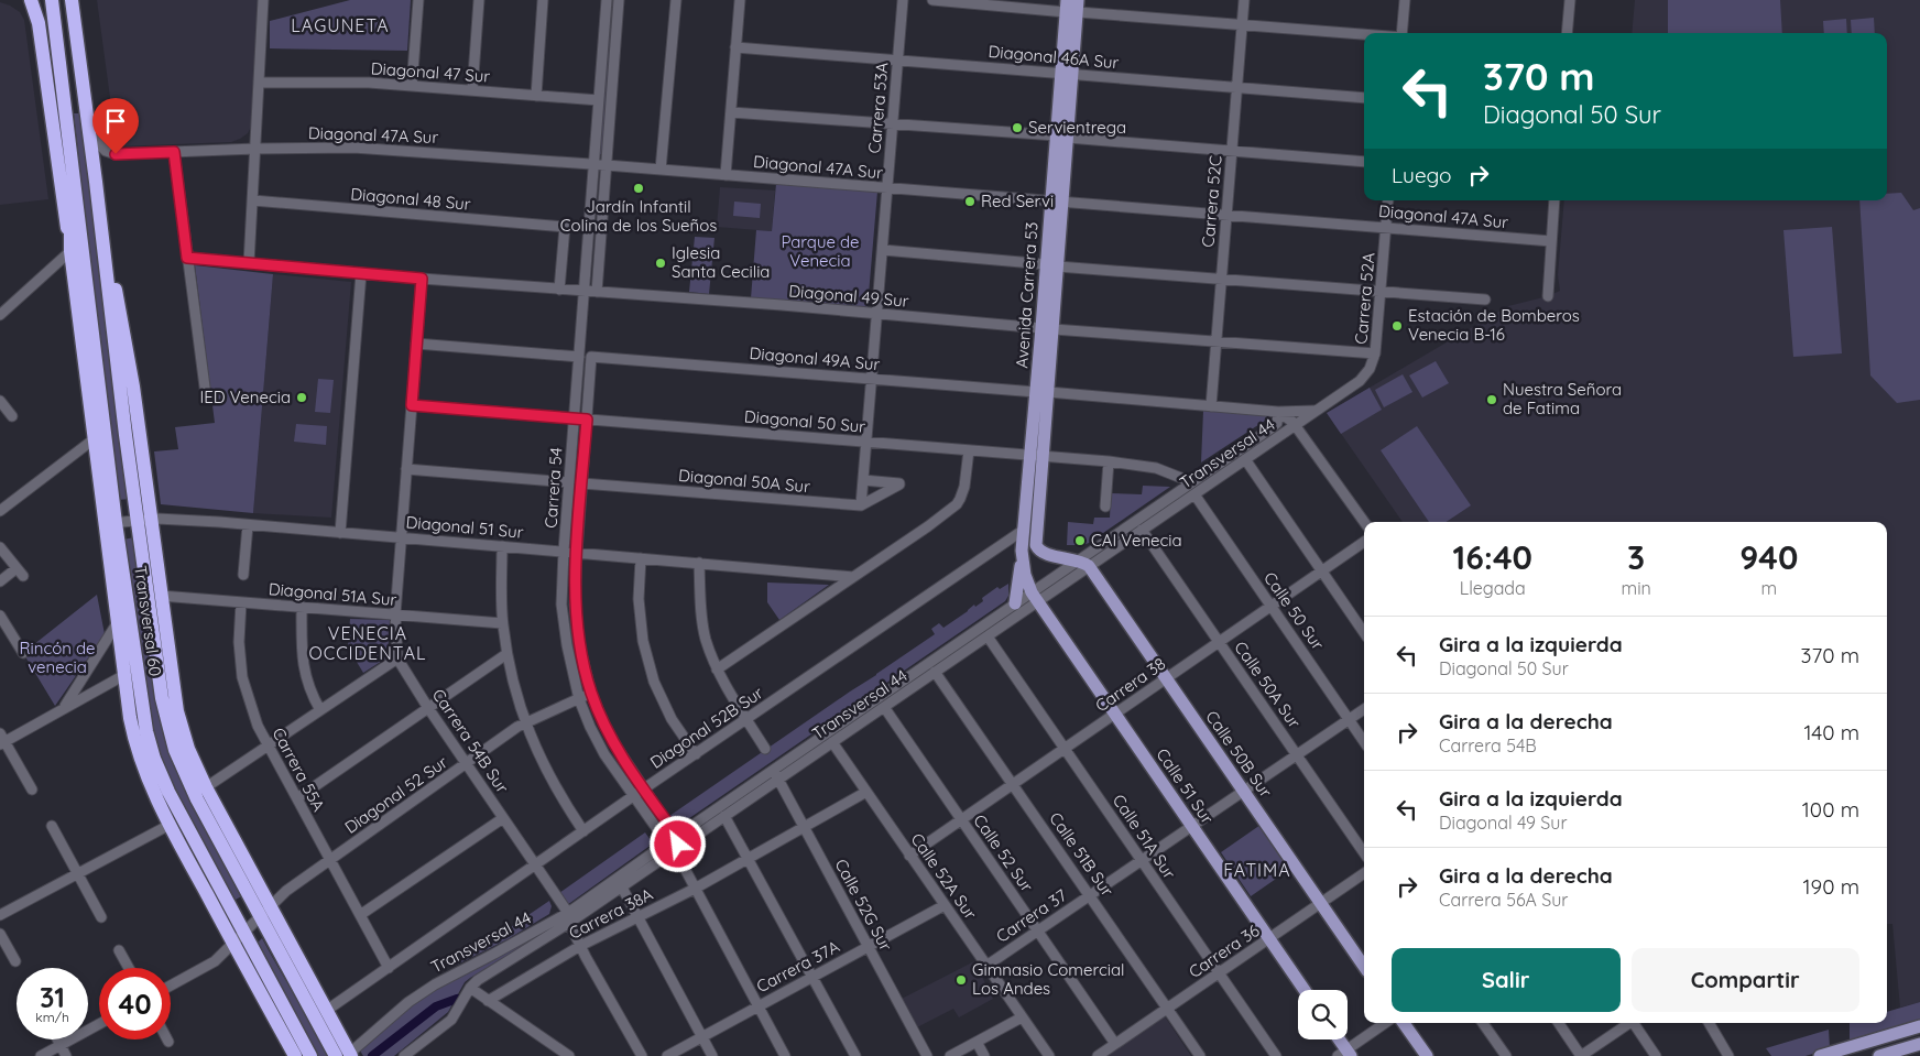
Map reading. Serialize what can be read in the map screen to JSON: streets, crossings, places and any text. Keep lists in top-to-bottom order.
{
  "streets": {
    "highway": ["Transversal 60"],
    "main road": ["Avenida Carrera 53", "Calle 50B Sur", "Calle 51 Sur"],
    "street": [
      "Diagonal 46A Sur",
      "Diagonal 47 Sur",
      "Carrera 53A",
      "Diagonal 47A Sur",
      "Diagonal 48 Sur",
      "Carrera 52C",
      "Diagonal 49 Sur",
      "Carrera 52A",
      "Diagonal 49A Sur",
      "Diagonal 50 Sur",
      "Transversal 44",
      "Diagonal 50A Sur",
      "Carrera 54",
      "Diagonal 51 Sur",
      "Diagonal 51A Sur",
      "Calle 50 Sur",
      "Carrera 38",
      "Calle 50A Sur",
      "Diagonal 52B Sur",
      "Carrera 54B Sur",
      "Carrera 55A",
      "Diagonal 52 Sur",
      "Calle 51A Sur",
      "Calle 52 Sur",
      "Calle 51B Sur",
      "Calle 52A Sur",
      "Calle 52G Sur",
      "Carrera 38A",
      "Carrera 37",
      "Carrera 36",
      "Carrera 37A"
    ]
  },
  "crossings": [
    ["Diagonal 46A Sur", "Carrera 53A"],
    ["Diagonal 46A Sur", "Carrera 52C"],
    ["Diagonal 46A Sur", "Avenida Carrera 53"],
    ["Diagonal 47 Sur", "Carrera 54"],
    ["Carrera 53A", "Diagonal 47A Sur"],
    ["Carrera 53A", "Diagonal 49 Sur"],
    ["Carrera 53A", "Diagonal 49A Sur"],
    ["Carrera 53A", "Diagonal 50 Sur"],
    ["Carrera 53A", "Diagonal 50A Sur"],
    ["Diagonal 47A Sur", "Carrera 52C"],
    ["Diagonal 47A Sur", "Avenida Carrera 53"],
    ["Diagonal 47A Sur", "Carrera 52A"],
    ["Diagonal 47A Sur", "Carrera 54"],
    ["Diagonal 47A Sur", "Transversal 60"],
    ["Diagonal 48 Sur", "Diagonal 49 Sur"],
    ["Carrera 52C", "Diagonal 49 Sur"],
    ["Carrera 52C", "Diagonal 49A Sur"],
    ["Avenida Carrera 53", "Diagonal 49 Sur"],
    ["Avenida Carrera 53", "Diagonal 49A Sur"],
    ["Avenida Carrera 53", "Diagonal 50 Sur"],
    ["Avenida Carrera 53", "Transversal 44"],
    ["Avenida Carrera 53", "Diagonal 52B Sur"],
    ["Avenida Carrera 53", "Calle 50B Sur"],
    ["Avenida Carrera 53", "Calle 51 Sur"],
    ["Diagonal 49 Sur", "Carrera 52A"],
    ["Diagonal 49 Sur", "Carrera 54"],
    ["Diagonal 49 Sur", "Carrera 54B Sur"],
    ["Carrera 52A", "Transversal 44"],
    ["Diagonal 49A Sur", "Transversal 44"],
    ["Diagonal 49A Sur", "Carrera 54"],
    ["Diagonal 50 Sur", "Transversal 44"],
    ["Diagonal 50 Sur", "Carrera 54"],
    ["Diagonal 50 Sur", "Carrera 54B Sur"],
    ["Transversal 44", "Carrera 54"],
    ["Transversal 44", "Calle 50 Sur"],
    ["Transversal 44", "Transversal 60"],
    ["Transversal 44", "Calle 50A Sur"],
    ["Transversal 44", "Carrera 54B Sur"],
    ["Transversal 44", "Calle 50B Sur"],
    ["Transversal 44", "Calle 51 Sur"],
    ["Transversal 44", "Calle 51A Sur"],
    ["Transversal 44", "Calle 52 Sur"],
    ["Transversal 44", "Calle 51B Sur"],
    ["Transversal 44", "Calle 52A Sur"],
    ["Transversal 44", "Calle 52G Sur"],
    ["Diagonal 50A Sur", "Carrera 54"],
    ["Carrera 54", "Diagonal 51 Sur"],
    ["Carrera 54", "Diagonal 52B Sur"],
    ["Carrera 54", "Diagonal 52 Sur"],
    ["Carrera 54", "Carrera 38A"],
    ["Carrera 54", "Carrera 37A"],
    ["Diagonal 51 Sur", "Transversal 60"],
    ["Diagonal 51 Sur", "Carrera 54B Sur"],
    ["Diagonal 51A Sur", "Transversal 60"],
    ["Diagonal 51A Sur", "Carrera 54B Sur"],
    ["Diagonal 51A Sur", "Carrera 55A"],
    ["Calle 50 Sur", "Carrera 38"],
    ["Calle 50 Sur", "Carrera 37"],
    ["Transversal 60", "Diagonal 52B Sur"],
    ["Transversal 60", "Diagonal 52 Sur"],
    ["Carrera 38", "Calle 50A Sur"],
    ["Carrera 38", "Calle 50B Sur"],
    ["Carrera 38", "Calle 51 Sur"],
    ["Carrera 38", "Calle 51A Sur"],
    ["Carrera 38", "Calle 52 Sur"],
    ["Carrera 38", "Calle 51B Sur"],
    ["Carrera 38", "Calle 52A Sur"],
    ["Calle 50A Sur", "Carrera 37"],
    ["Diagonal 52B Sur", "Carrera 54B Sur"],
    ["Diagonal 52B Sur", "Carrera 55A"],
    ["Carrera 54B Sur", "Diagonal 52 Sur"],
    ["Carrera 54B Sur", "Carrera 38A"],
    ["Calle 50B Sur", "Carrera 37"],
    ["Calle 50B Sur", "Carrera 36"],
    ["Carrera 55A", "Diagonal 52 Sur"],
    ["Calle 51 Sur", "Carrera 37"],
    ["Calle 51 Sur", "Carrera 36"],
    ["Calle 51A Sur", "Carrera 37"],
    ["Calle 51A Sur", "Carrera 36"],
    ["Calle 52 Sur", "Carrera 37"],
    ["Calle 52 Sur", "Carrera 36"],
    ["Calle 51B Sur", "Carrera 37"],
    ["Calle 51B Sur", "Carrera 36"],
    ["Calle 52A Sur", "Carrera 38A"],
    ["Calle 52A Sur", "Carrera 37"],
    ["Calle 52A Sur", "Carrera 37A"],
    ["Calle 52G Sur", "Carrera 38A"],
    ["Calle 52G Sur", "Carrera 37A"]
  ],
  "districts": ["LAGUNETA", "VENECIA OCCIDENTAL", "FATIMA"],
  "parks": ["Parque de Venecia", "Rincón de venecia"],
  "places": [
    "Servientrega",
    "Jardín Infantil Colina de los Sueños",
    "Red Servi",
    "Iglesia Santa Cecilia",
    "Estación de Bomberos Venecia B-16",
    "IED Venecia",
    "Nuestra Señora de Fatima",
    "CAI Venecia",
    "Gimnasio Comercial Los Andes"
  ],
  "page": {
    "turn": ["370 m", "Diagonal 50 Sur"],
    "then": "Luego",
    "eta": [
      "16:40",
      "Llegada",
      "3",
      "min",
      "940",
      "m"
    ],
    "list": [
      {
        "name": "Gira a la izquierda",
        "note": "Diagonal 50 Sur",
        "value": "370 m"
      },
      {
        "name": "Gira a la derecha",
        "note": "Carrera 54B",
        "value": "140 m"
      },
      {
        "name": "Gira a la izquierda",
        "note": "Diagonal 49 Sur",
        "value": "100 m"
      },
      {
        "name": "Gira a la derecha",
        "note": "Carrera 56A Sur",
        "value": "190 m"
      }
    ],
    "buttons": ["Salir", "Compartir"],
    "speed": "31 km/h",
    "limit": "40"
  }
}
